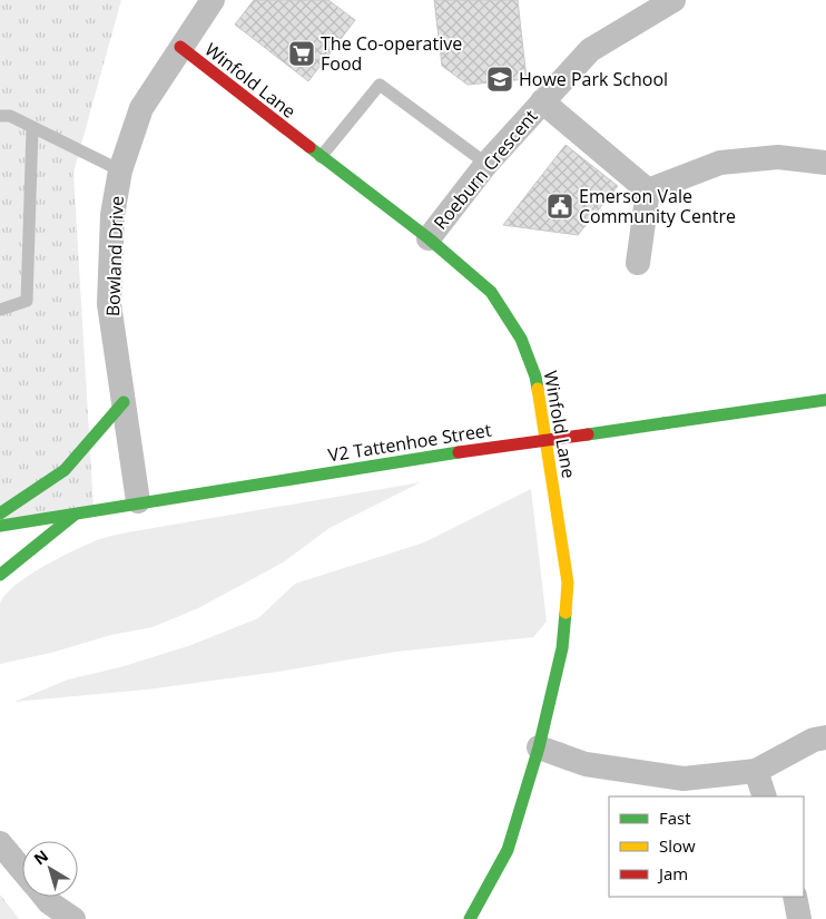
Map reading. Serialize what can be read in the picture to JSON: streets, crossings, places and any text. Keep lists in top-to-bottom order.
{
  "streets": {
    "street": [
      "Winfold Lane",
      "Roeburn Crescent",
      "Bowland Drive",
      "V2 Tattenhoe Street"
    ]
  },
  "crossings": [
    ["Winfold Lane", "Roeburn Crescent"],
    ["Winfold Lane", "Bowland Drive"],
    ["Bowland Drive", "V2 Tattenhoe Street"]
  ],
  "places": {
    "supermarket": ["The Co-operative Food"],
    "school or university": ["Howe Park School"],
    "public building": ["Emerson Vale Community Centre"]
  },
  "legend": ["Fast", "Slow", "Jam"],
  "north": "top left"
}
